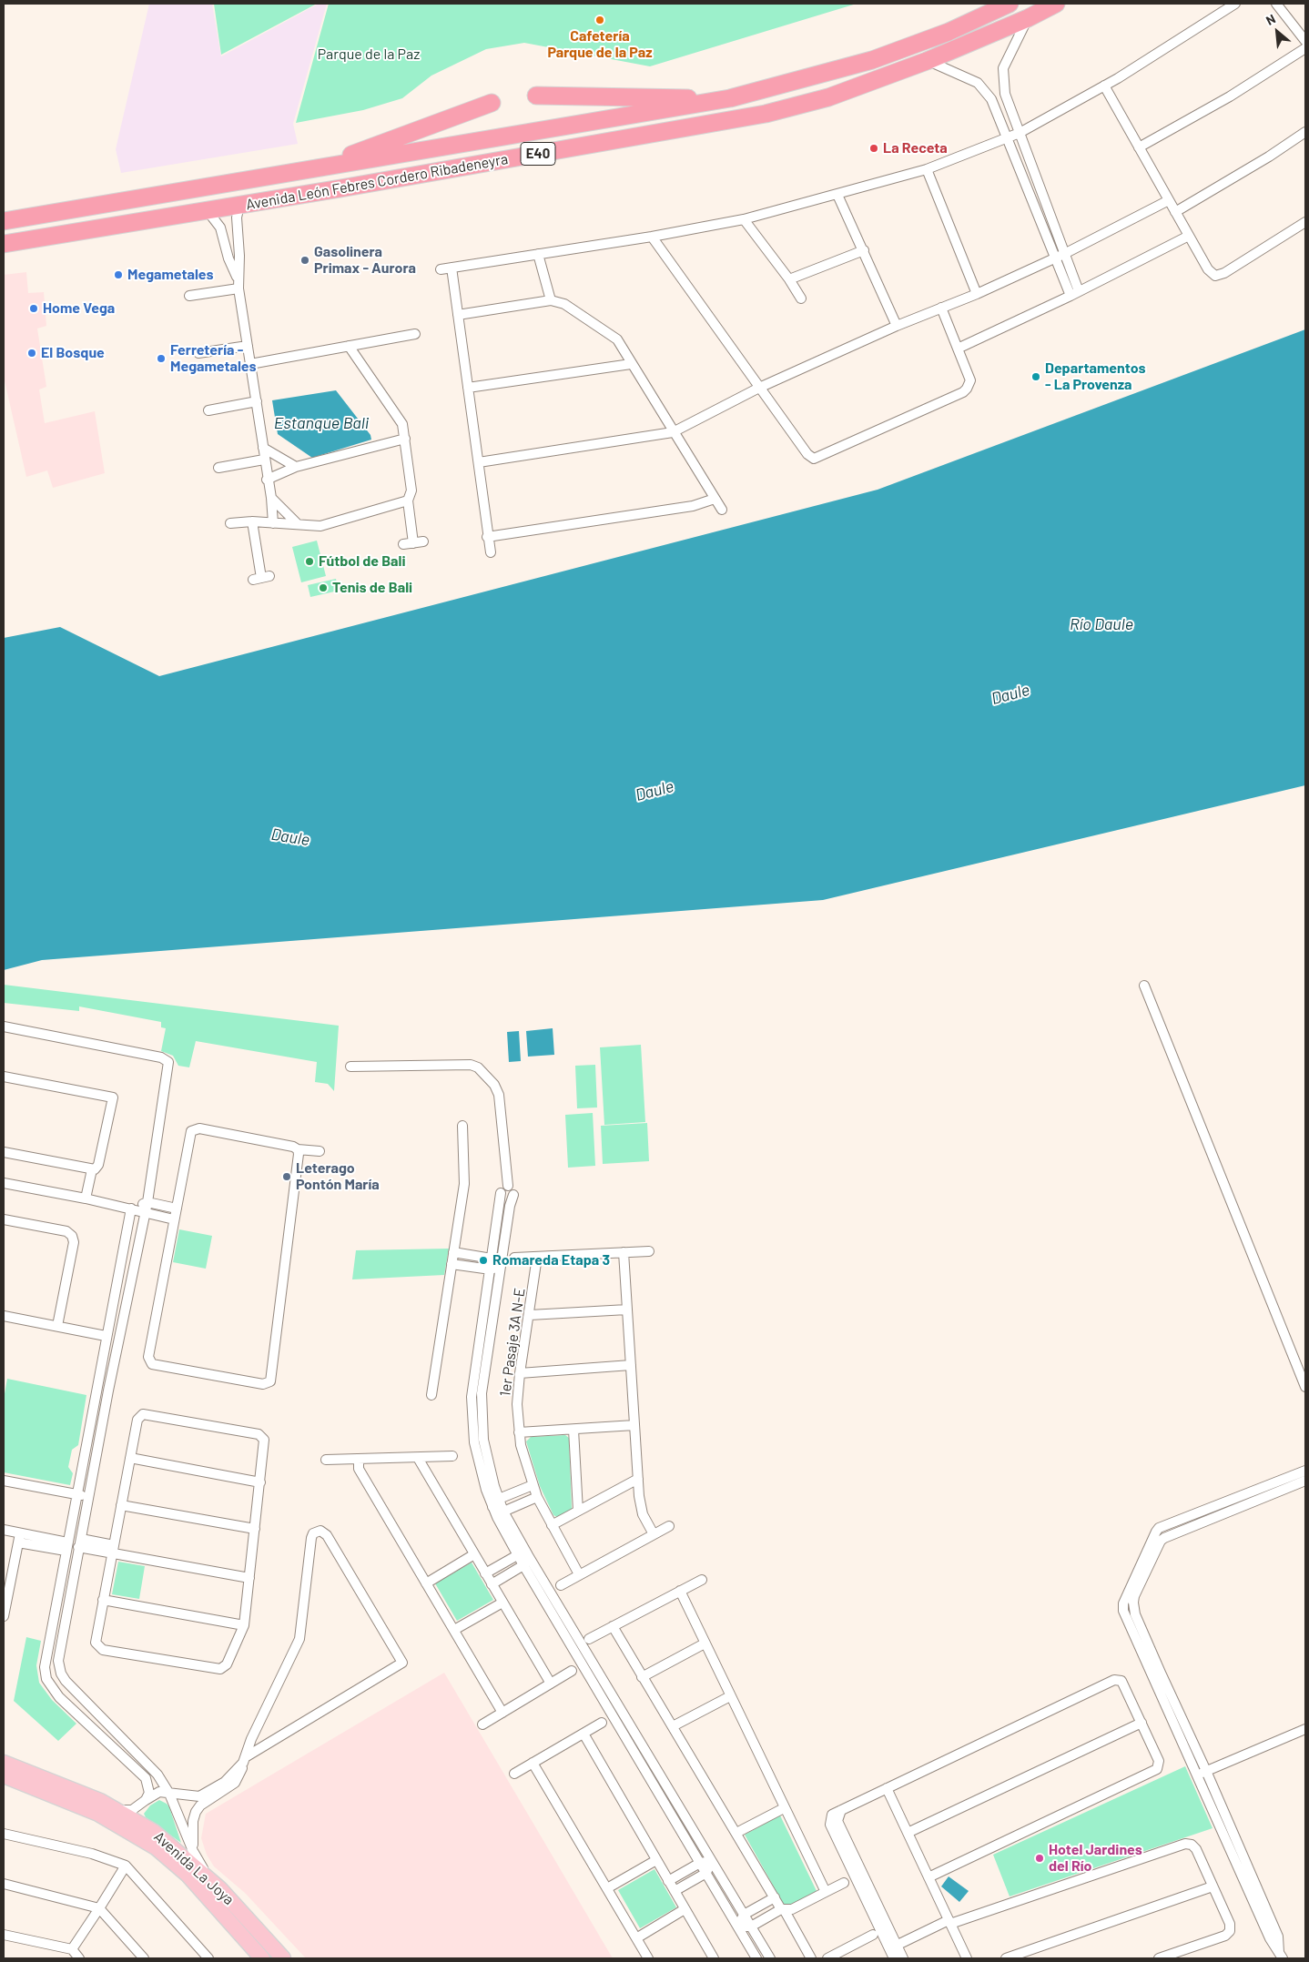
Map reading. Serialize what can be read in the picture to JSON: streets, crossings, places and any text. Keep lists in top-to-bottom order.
{
  "streets": {
    "highway": ["E40", "Avenida León Febres Cordero Ribadeneyra"],
    "main road": ["Avenida La Joya"],
    "street": ["1er Pasaje 3A N-E"]
  },
  "water": ["Estanque Bali", "Río Daule", "Daule"],
  "parks": ["Parque de la Paz"],
  "places": [
    "Cafetería Parque de la Paz",
    "La Receta",
    "Gasolinera Primax - Aurora",
    "Megametales",
    "Home Vega",
    "El Bosque",
    "Ferretería - Megametales",
    "Departamentos - La Provenza",
    "Fútbol de Bali",
    "Tenis de Bali",
    "Leterago Pontón María",
    "Romareda Etapa 3",
    "Hotel Jardines del Río"
  ],
  "north": "top left"
}
